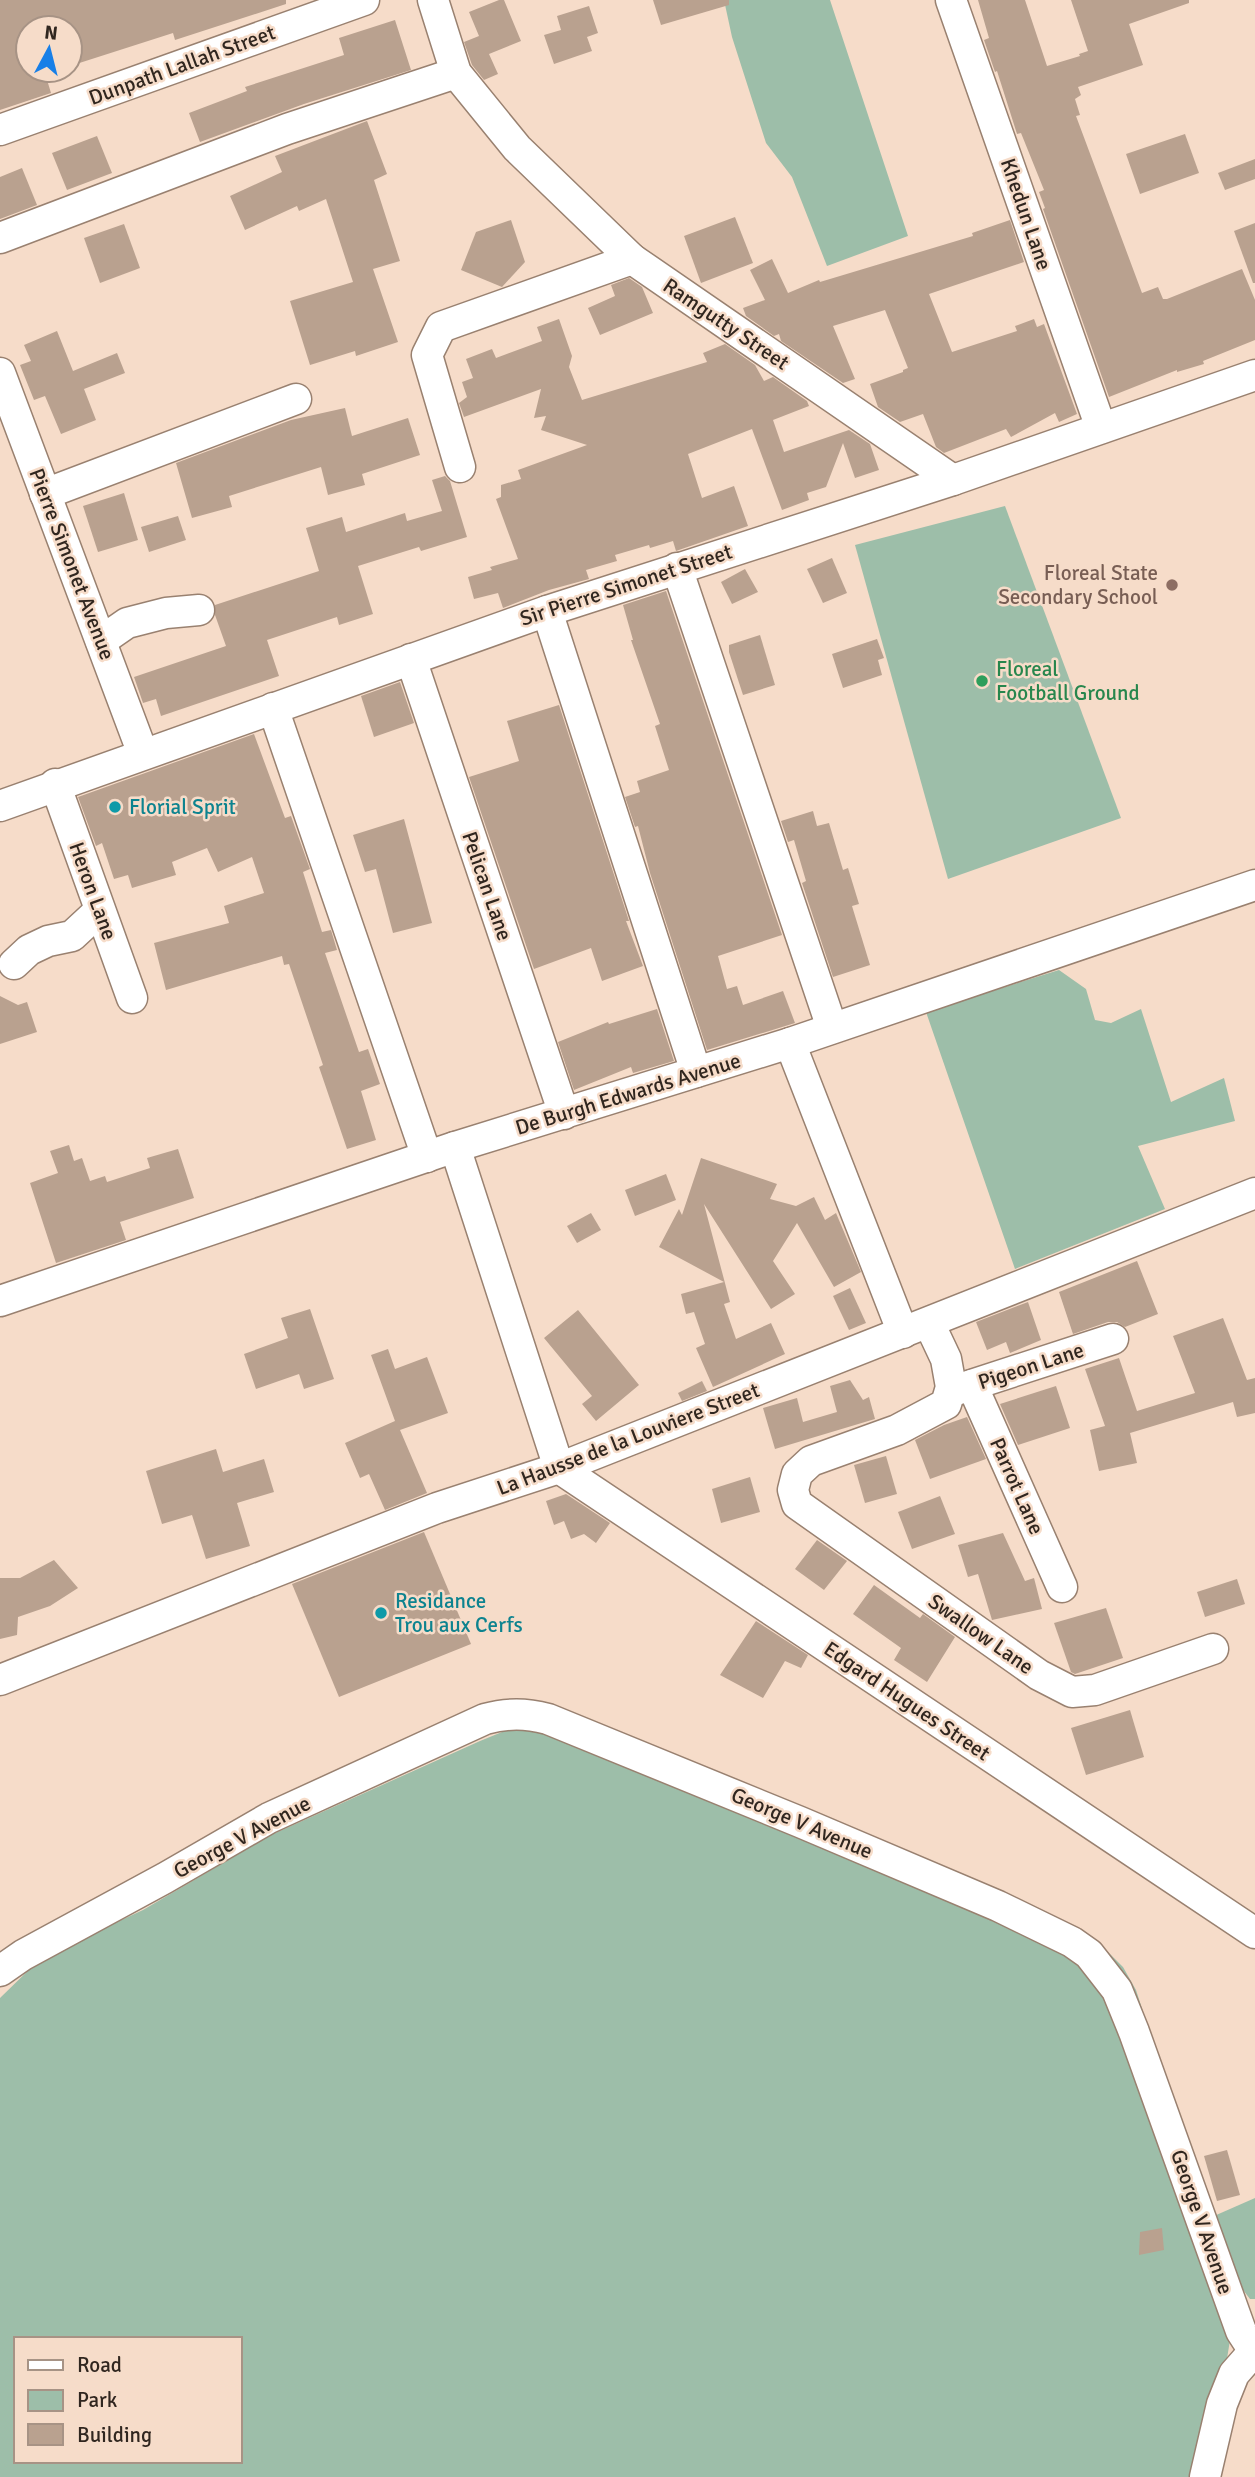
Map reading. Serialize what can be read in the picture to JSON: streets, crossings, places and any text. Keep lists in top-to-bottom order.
{
  "streets": {
    "street": [
      "Dunpath Lallah Street",
      "Khedun Lane",
      "Ramgutty Street",
      "Pierre Simonet Avenue",
      "Sir Pierre Simonet Street",
      "Pelican Lane",
      "Heron Lane",
      "De Burgh Edwards Avenue",
      "Pigeon Lane",
      "La Hausse de la Louviere Street",
      "Parrot Lane",
      "Swallow Lane",
      "Edgard Hugues Street",
      "George V Avenue"
    ]
  },
  "crossings": [
    ["Khedun Lane", "Sir Pierre Simonet Street"],
    ["Ramgutty Street", "Sir Pierre Simonet Street"],
    ["Pierre Simonet Avenue", "Sir Pierre Simonet Street"],
    ["Sir Pierre Simonet Street", "Pelican Lane"],
    ["Sir Pierre Simonet Street", "Heron Lane"],
    ["Pelican Lane", "De Burgh Edwards Avenue"],
    ["De Burgh Edwards Avenue", "Parrot Lane"],
    ["Pigeon Lane", "Parrot Lane"],
    ["Pigeon Lane", "Swallow Lane"],
    ["La Hausse de la Louviere Street", "Parrot Lane"],
    ["La Hausse de la Louviere Street", "Edgard Hugues Street"]
  ],
  "places": [
    "Floreal State Secondary School",
    "Floreal Football Ground",
    "Florial Sprit",
    "Residance Trou aux Cerfs"
  ],
  "legend": ["Road", "Park", "Building"],
  "north": "top"
}
